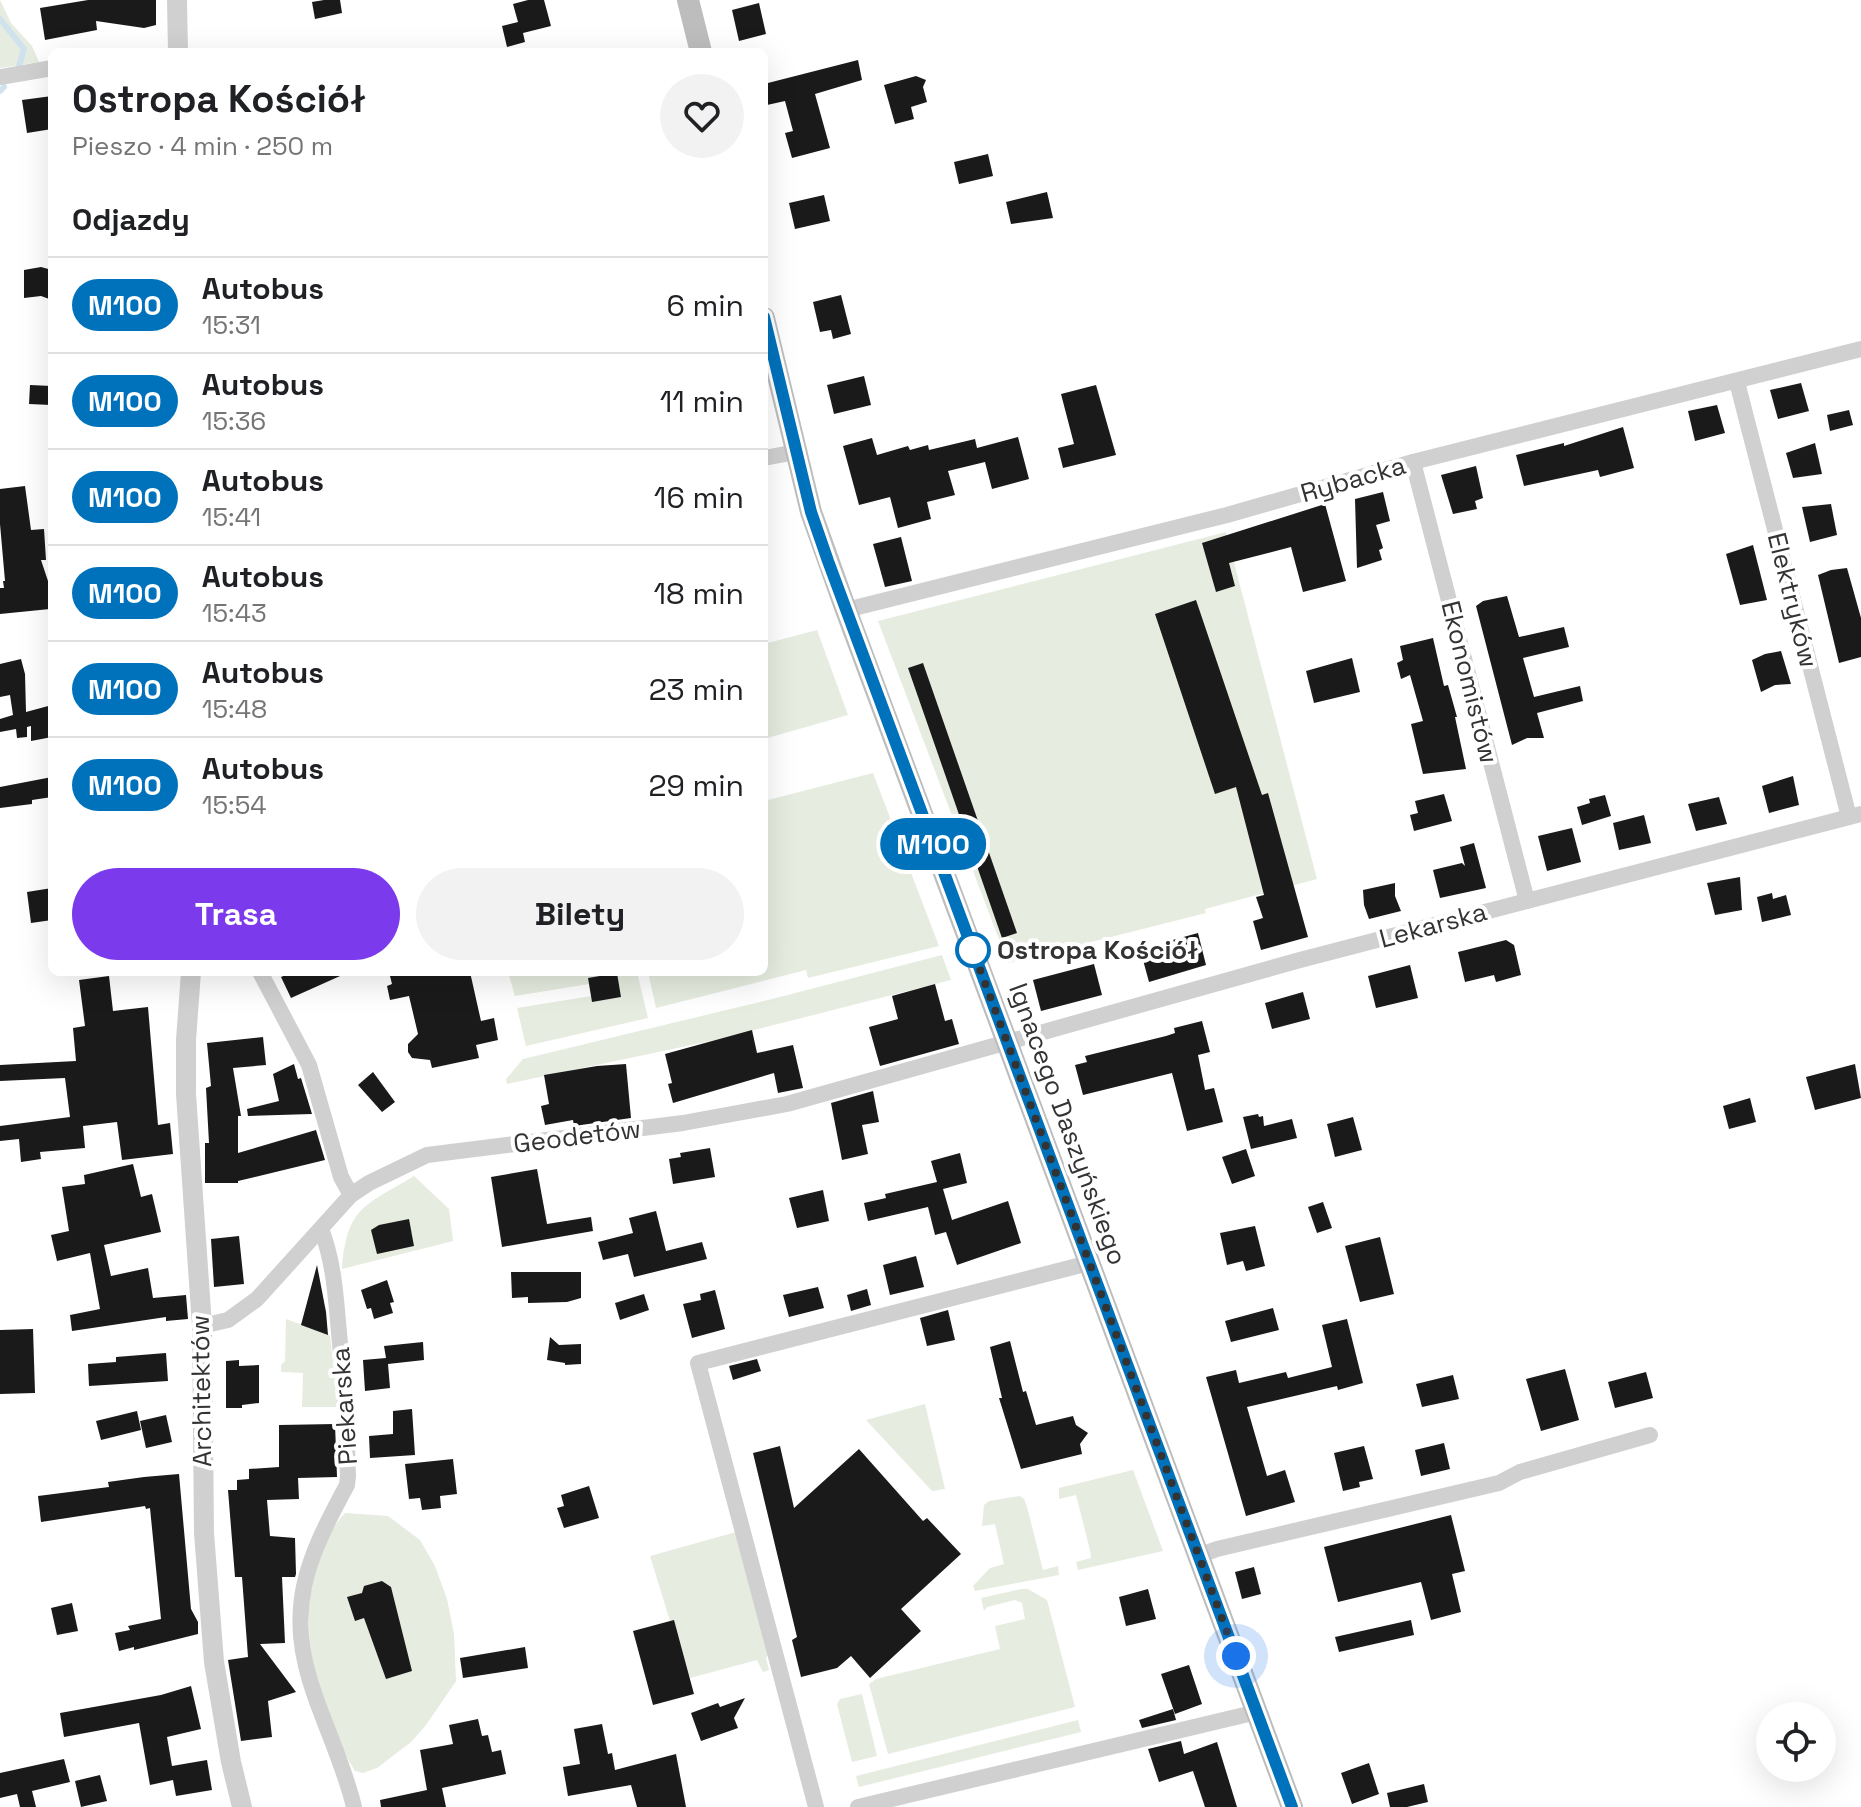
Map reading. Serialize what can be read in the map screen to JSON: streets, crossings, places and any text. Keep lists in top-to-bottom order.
{
  "streets": {
    "main road": ["Ignacego Daszyńskiego"],
    "street": [
      "Rybacka",
      "Elektryków",
      "Ekonomistów",
      "Lekarska",
      "Geodetów",
      "Architektów",
      "Piekarska"
    ]
  },
  "crossings": [
    ["Rybacka", "Elektryków"],
    ["Rybacka", "Ekonomistów"],
    ["Rybacka", "Ignacego Daszyńskiego"],
    ["Elektryków", "Lekarska"],
    ["Ekonomistów", "Lekarska"],
    ["Lekarska", "Ignacego Daszyńskiego"],
    ["Lekarska", "Geodetów"],
    ["Ignacego Daszyńskiego", "Geodetów"],
    ["Geodetów", "Architektów"],
    ["Geodetów", "Piekarska"]
  ],
  "places": ["Ostropa Kościół"],
  "lines": ["bus line M100"],
  "page": {
    "on_map": "M100",
    "heading": [
      ["Ostropa Kościół", "Pieszo · 4 min · 250 m"],
      "Odjazdy"
    ],
    "list": [
      {
        "mark": "M100",
        "name": "Autobus",
        "note": "15:31",
        "value": "6 min"
      },
      {
        "mark": "M100",
        "name": "Autobus",
        "note": "15:36",
        "value": "11 min"
      },
      {
        "mark": "M100",
        "name": "Autobus",
        "note": "15:41",
        "value": "16 min"
      },
      {
        "mark": "M100",
        "name": "Autobus",
        "note": "15:43",
        "value": "18 min"
      },
      {
        "mark": "M100",
        "name": "Autobus",
        "note": "15:48",
        "value": "23 min"
      },
      {
        "mark": "M100",
        "name": "Autobus",
        "note": "15:54",
        "value": "29 min"
      }
    ],
    "buttons": ["Trasa", "Bilety"]
  }
}
